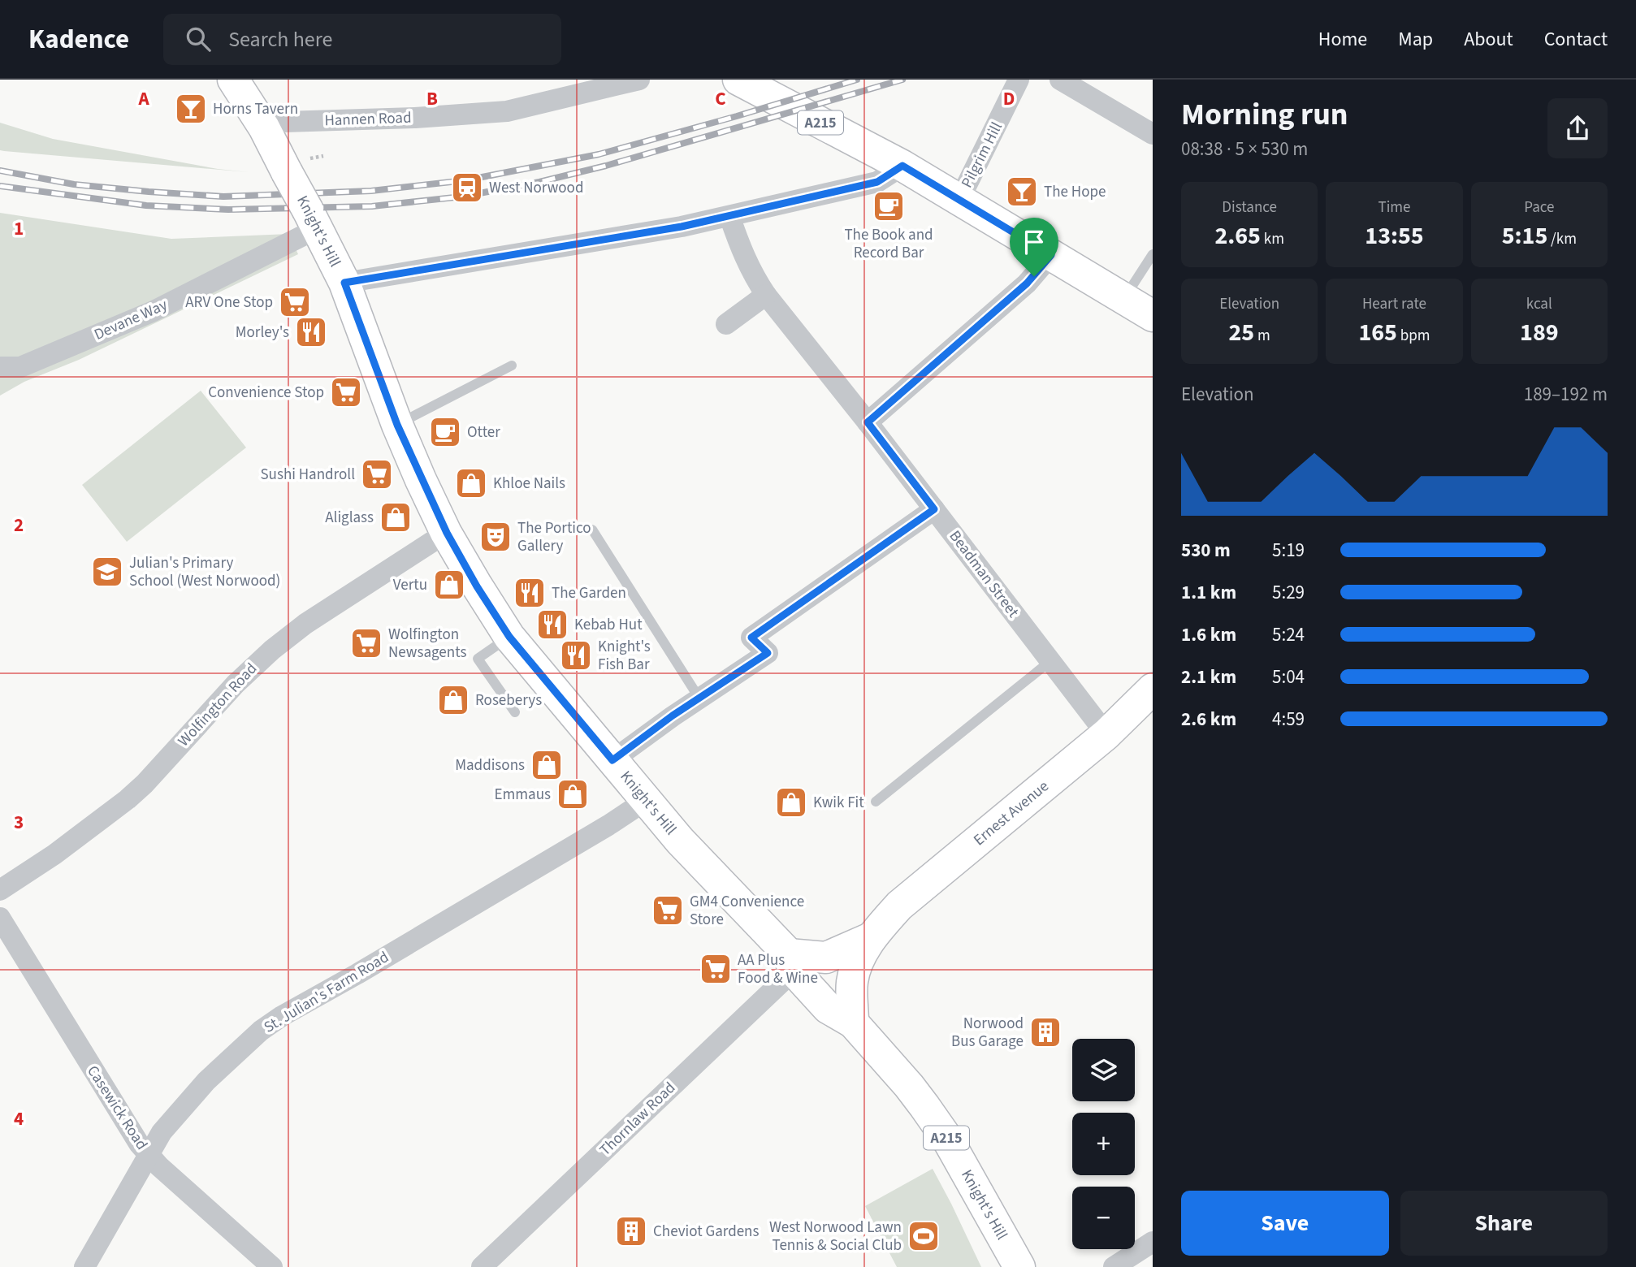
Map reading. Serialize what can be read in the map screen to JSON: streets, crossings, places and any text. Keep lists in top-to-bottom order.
{
  "streets": {
    "main road": ["A215", "Knight's Hill", "Ernest Avenue"],
    "street": [
      "Hannen Road",
      "Pilgrim Hill",
      "Devane Way",
      "Beadman Street",
      "Wolfington Road",
      "St. Julian's Farm Road",
      "Casewick Road",
      "Thornlaw Road"
    ]
  },
  "crossings": [
    ["Hannen Road", "Knight's Hill"],
    ["A215", "Pilgrim Hill"],
    ["Knight's Hill", "Devane Way"],
    ["Knight's Hill", "Wolfington Road"],
    ["Knight's Hill", "Ernest Avenue"],
    ["Knight's Hill", "St. Julian's Farm Road"],
    ["Knight's Hill", "Thornlaw Road"],
    ["Beadman Street", "Ernest Avenue"],
    ["Ernest Avenue", "Thornlaw Road"],
    ["St. Julian's Farm Road", "Casewick Road"]
  ],
  "places": {
    "bar": ["Horns Tavern", "The Hope"],
    "station": ["West Norwood"],
    "cafe": ["The Book and Record Bar", "Otter"],
    "supermarket": [
      "ARV One Stop",
      "Convenience Stop",
      "Sushi Handroll",
      "Wolfington Newsagents",
      "GM4 Convenience Store",
      "AA Plus Food & Wine"
    ],
    "restaurant": [
      "Morley's",
      "The Garden",
      "Kebab Hut",
      "Knight's Fish Bar"
    ],
    "shop": [
      "Khloe Nails",
      "Aliglass",
      "Vertu",
      "Roseberys",
      "Maddisons",
      "Emmaus",
      "Kwik Fit"
    ],
    "theatre": ["The Portico Gallery"],
    "school or university": ["Julian's Primary School (West Norwood)"],
    "building": ["Norwood Bus Garage", "Cheviot Gardens"],
    "sports": ["West Norwood Lawn Tennis & Social Club"]
  },
  "page": {
    "header": "Kadence",
    "search": "Search here",
    "nav": [
      "Home",
      "Map",
      "About",
      "Contact"
    ],
    "heading": ["Morning run", "08:38 · 5 × 530 m"],
    "stats": [
      ["Distance", "2.65 km"],
      ["Time", "13:55"],
      ["Pace", "5:15 /km"],
      ["Elevation", "25 m"],
      ["Heart rate", "165 bpm"],
      ["kcal", "189"]
    ],
    "chart": ["Elevation", "189–192 m"],
    "list": [
      {
        "name": "530 m",
        "note": "5:19"
      },
      {
        "name": "1.1 km",
        "note": "5:29"
      },
      {
        "name": "1.6 km",
        "note": "5:24"
      },
      {
        "name": "2.1 km",
        "note": "5:04"
      },
      {
        "name": "2.6 km",
        "note": "4:59"
      }
    ],
    "map_buttons": ["+", "−"],
    "buttons": ["Save", "Share"]
  },
  "grid": {
    "columns": [
      "A",
      "B",
      "C",
      "D"
    ],
    "rows": [
      "1",
      "2",
      "3",
      "4"
    ]
  }
}
